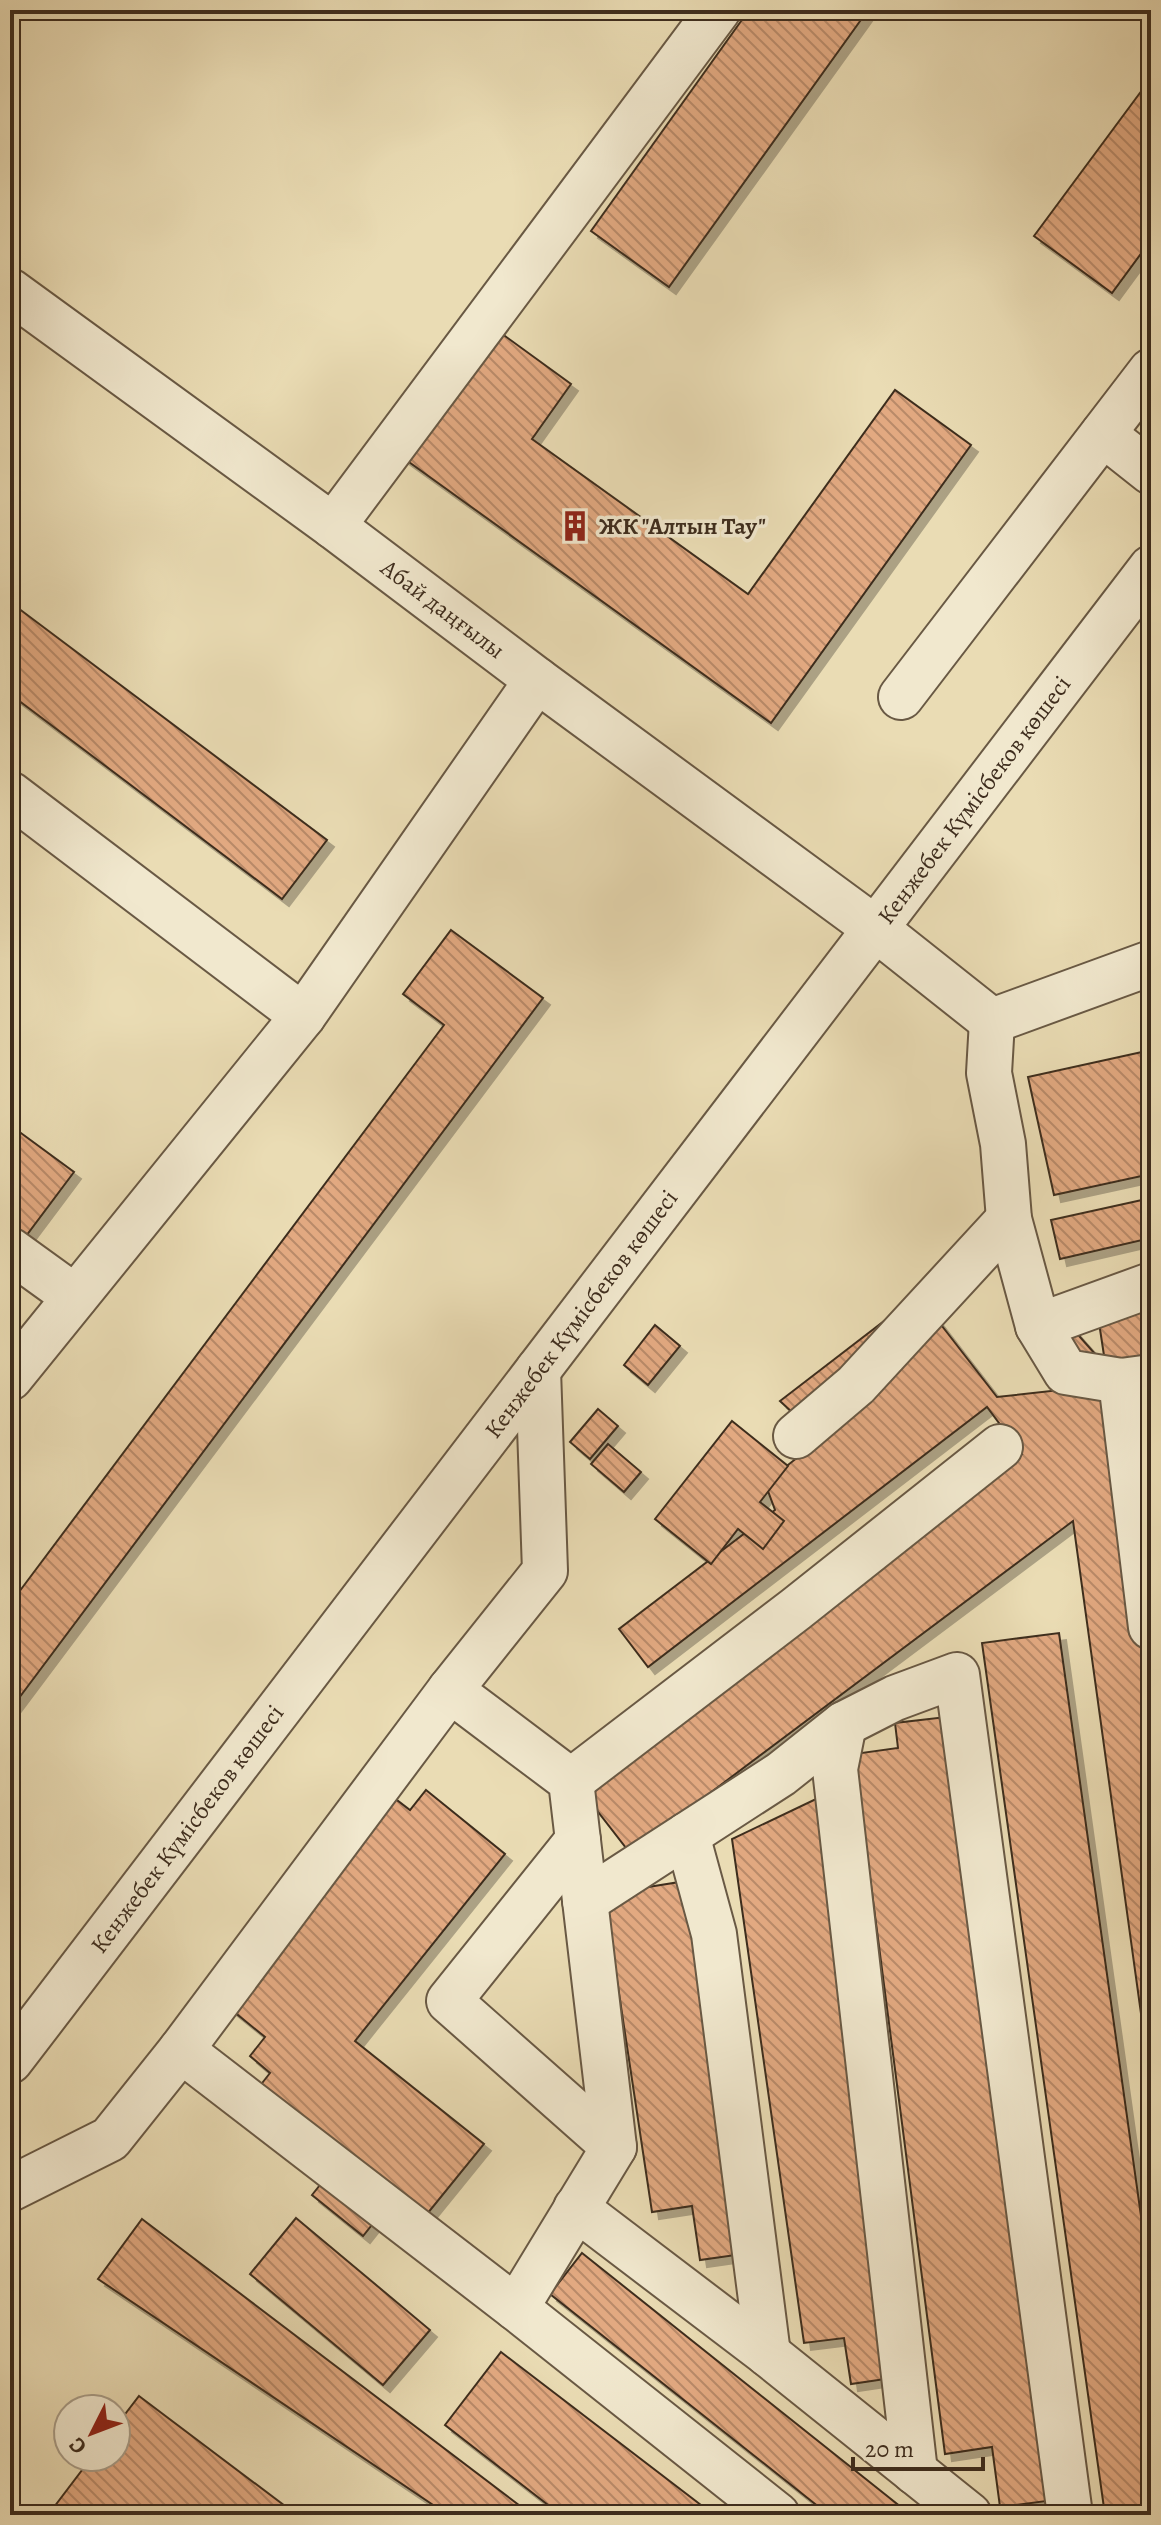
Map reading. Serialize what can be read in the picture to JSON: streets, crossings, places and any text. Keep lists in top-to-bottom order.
{
  "streets": {
    "street": ["Абай даңғылы", "Кенжебек Күмісбеков көшесі"]
  },
  "crossings": [
    ["Абай даңғылы", "Кенжебек Күмісбеков көшесі"]
  ],
  "places": {
    "building": ["ЖК \"Алтын Тау\""]
  },
  "scale_bar": "20 m",
  "north": "bottom left"
}
